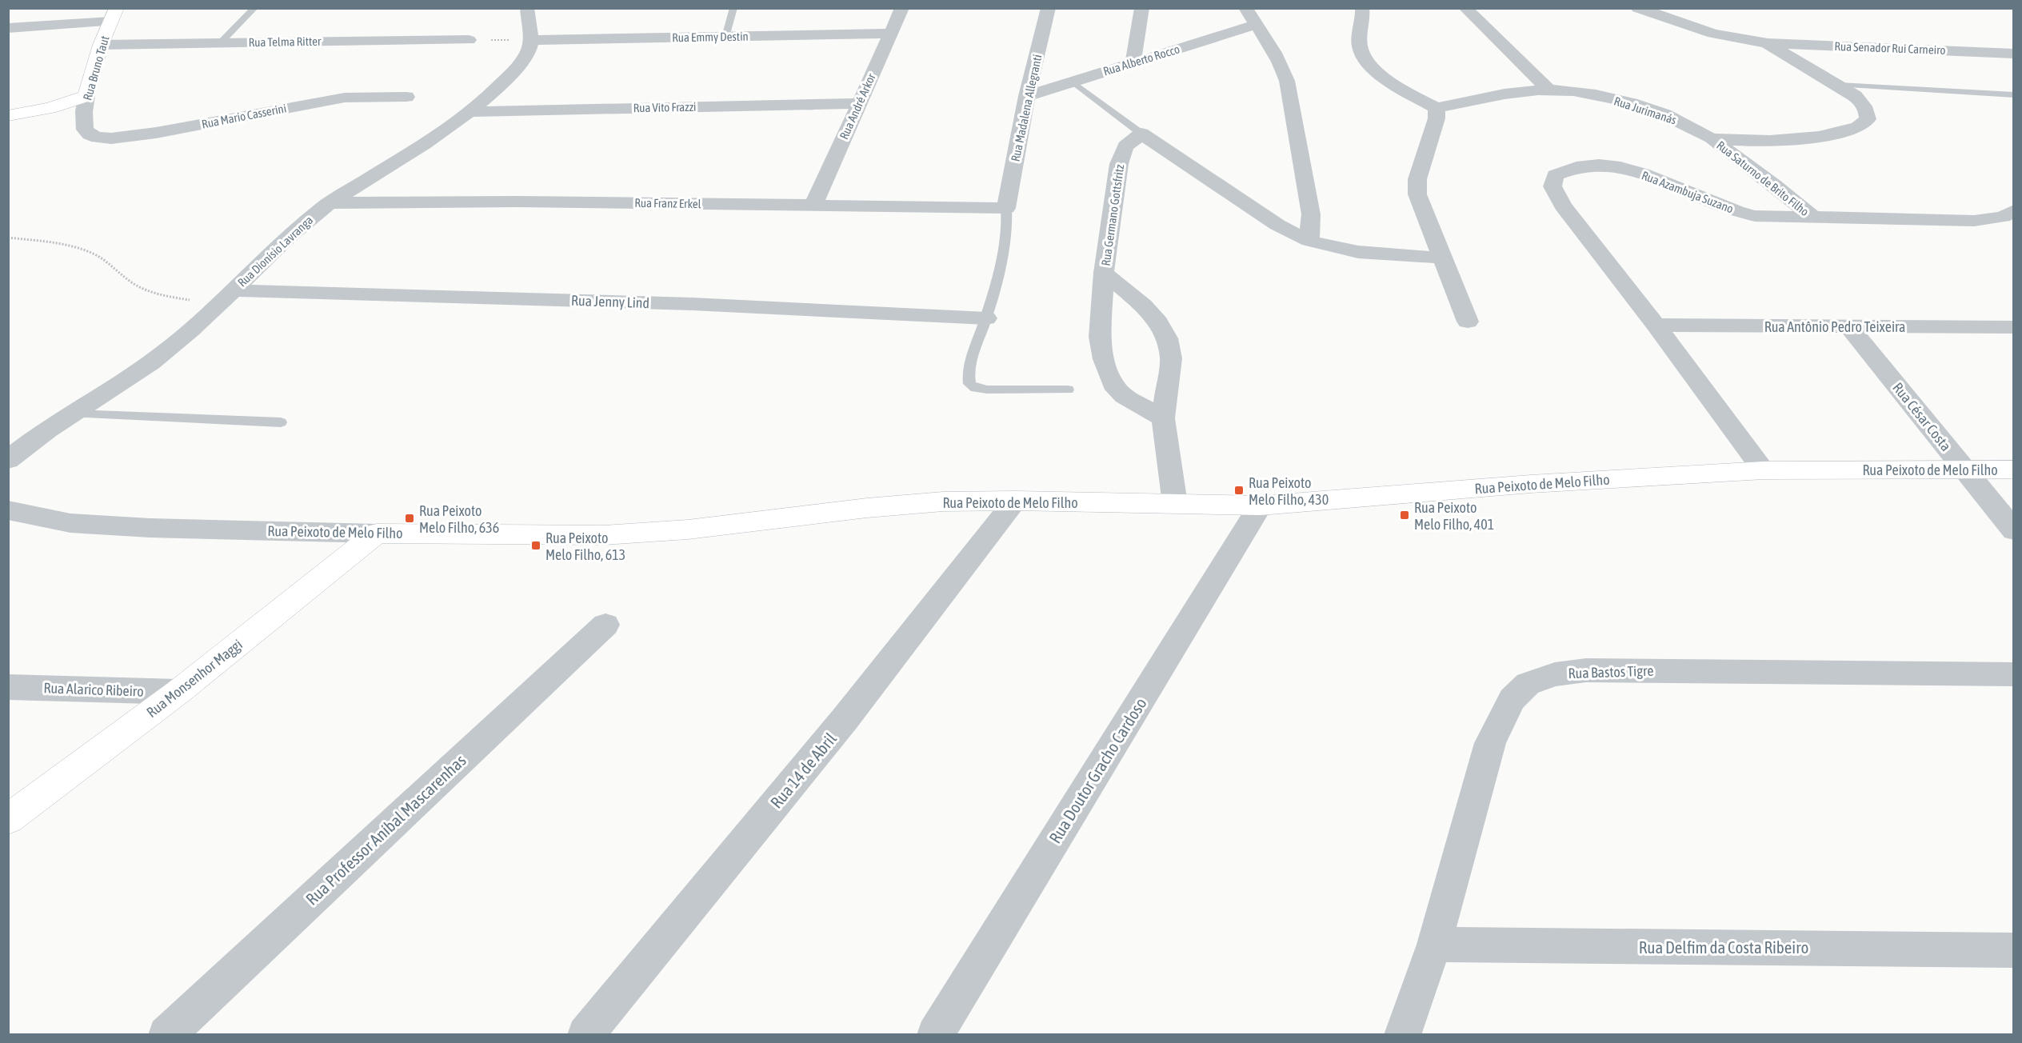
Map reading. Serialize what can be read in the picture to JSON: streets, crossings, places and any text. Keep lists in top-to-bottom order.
{
  "streets": {
    "street": [
      "Rua Emmy Destin",
      "Rua Telma Ritter",
      "Rua Senador Rui Carneiro",
      "Rua Alberto Rocco",
      "Rua Bruno Taut",
      "Rua André Arkor",
      "Rua Vito Frazzi",
      "Rua Madalena Allegranti",
      "Rua Jurimanás",
      "Rua Mario Casserini",
      "Rua Saturno de Brito Filho",
      "Rua Azambuja Suzano",
      "Rua Franz Erkel",
      "Rua Germano Gottsfritz",
      "Rua Dionísio Lavranga",
      "Rua Jenny Lind",
      "Rua Antônio Pedro Teixeira",
      "Rua César Costa",
      "Rua Peixoto de Melo Filho",
      "Rua Bastos Tigre",
      "Rua Monsenhor Maggi",
      "Rua Alarico Ribeiro",
      "Rua 14 de Abril",
      "Rua Doutor Gracho Cardoso",
      "Rua Professor Aníbal Mascarenhas",
      "Rua Delfim da Costa Ribeiro"
    ]
  },
  "crossings": [
    ["Rua Emmy Destin", "Rua André Arkor"],
    ["Rua Emmy Destin", "Rua Dionísio Lavranga"],
    ["Rua Telma Ritter", "Rua Bruno Taut"],
    ["Rua Senador Rui Carneiro", "Rua Jurimanás"],
    ["Rua Alberto Rocco", "Rua Madalena Allegranti"],
    ["Rua Bruno Taut", "Rua Mario Casserini"],
    ["Rua André Arkor", "Rua Vito Frazzi"],
    ["Rua André Arkor", "Rua Franz Erkel"],
    ["Rua Vito Frazzi", "Rua Dionísio Lavranga"],
    ["Rua Madalena Allegranti", "Rua Franz Erkel"],
    ["Rua Jurimanás", "Rua Saturno de Brito Filho"],
    ["Rua Saturno de Brito Filho", "Rua Azambuja Suzano"],
    ["Rua Azambuja Suzano", "Rua Antônio Pedro Teixeira"],
    ["Rua Azambuja Suzano", "Rua Peixoto de Melo Filho"],
    ["Rua Franz Erkel", "Rua Dionísio Lavranga"],
    ["Rua Dionísio Lavranga", "Rua Jenny Lind"],
    ["Rua Antônio Pedro Teixeira", "Rua César Costa"],
    ["Rua César Costa", "Rua Peixoto de Melo Filho"],
    ["Rua Peixoto de Melo Filho", "Rua Monsenhor Maggi"],
    ["Rua Peixoto de Melo Filho", "Rua 14 de Abril"],
    ["Rua Peixoto de Melo Filho", "Rua Doutor Gracho Cardoso"],
    ["Rua Bastos Tigre", "Rua Delfim da Costa Ribeiro"],
    ["Rua Monsenhor Maggi", "Rua Alarico Ribeiro"]
  ],
  "places": {
    "transit": [
      "Rua Peixoto Melo Filho, 430",
      "Rua Peixoto Melo Filho, 401",
      "Rua Peixoto Melo Filho, 636",
      "Rua Peixoto Melo Filho, 613"
    ]
  }
}
